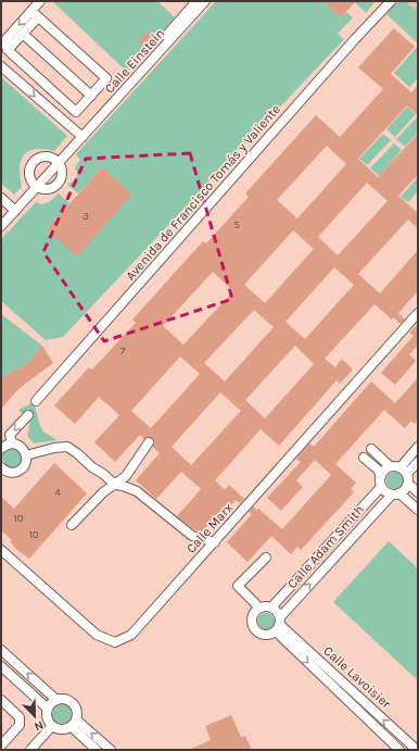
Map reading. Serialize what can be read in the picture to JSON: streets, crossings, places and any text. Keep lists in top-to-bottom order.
{
  "streets": {
    "street": [
      "Calle Einstein",
      "Avenida de Francisco Tomás y Valiente",
      "Calle Marx",
      "Calle Adam Smith",
      "Calle Lavoisier"
    ]
  },
  "crossings": [
    ["Calle Adam Smith", "Calle Lavoisier"]
  ],
  "house_numbers": [
    "3",
    "5",
    "7",
    "4",
    "10",
    "10"
  ],
  "north": "bottom right"
}
